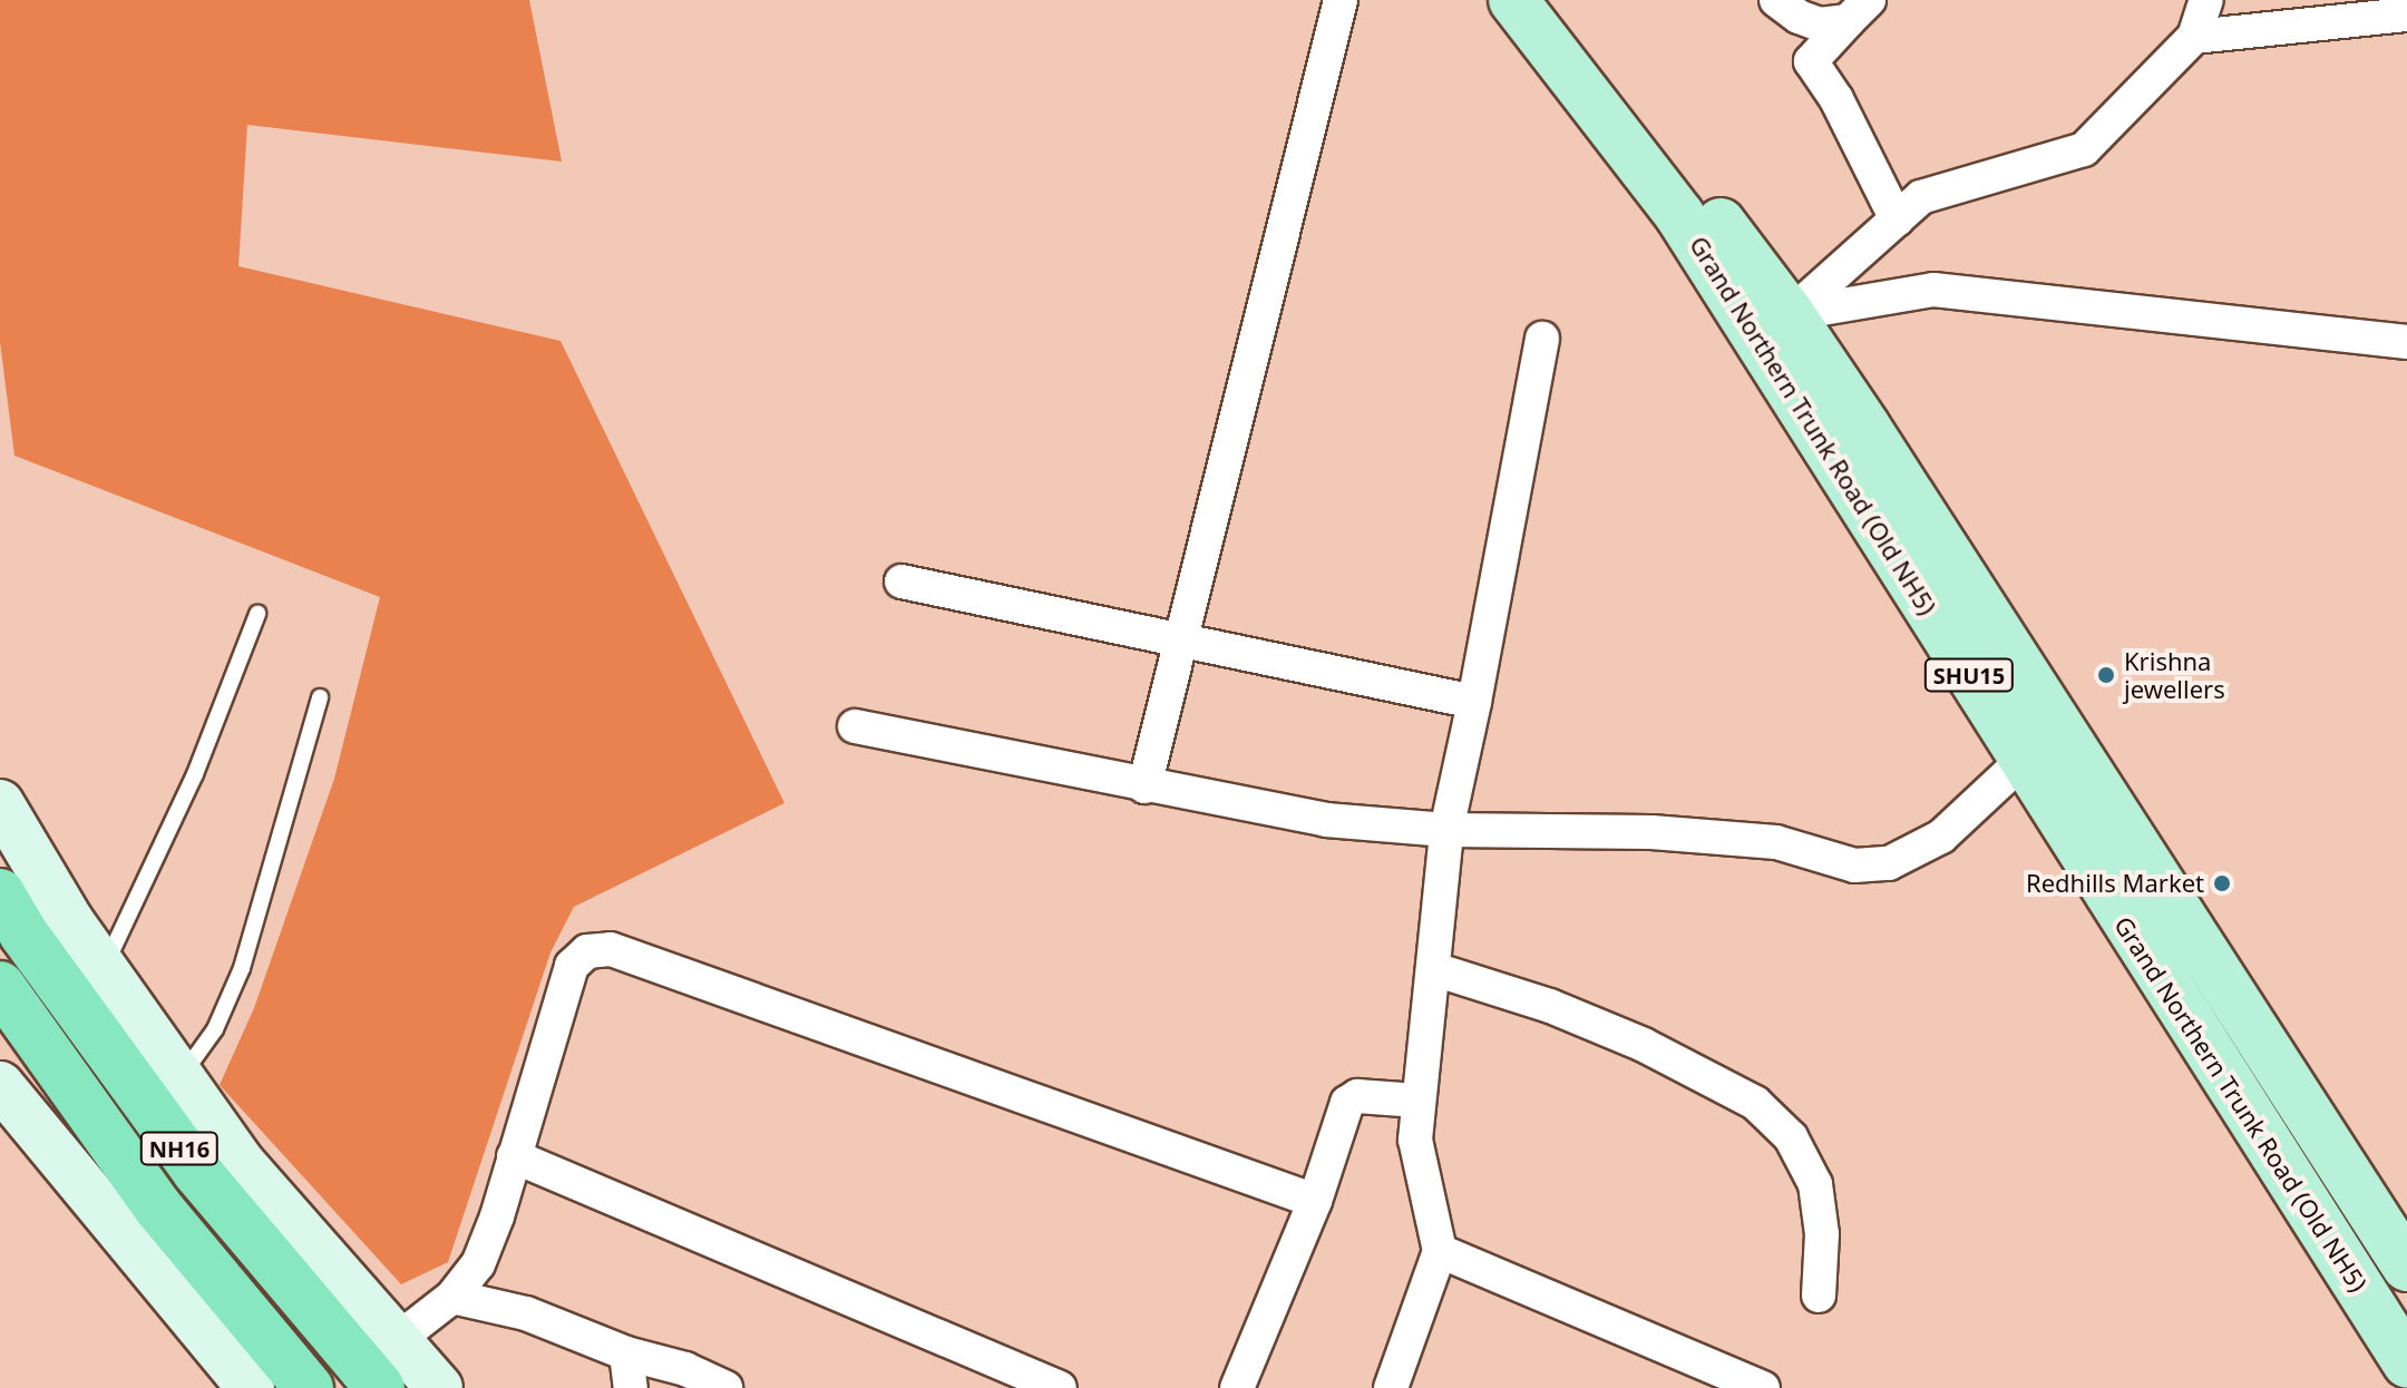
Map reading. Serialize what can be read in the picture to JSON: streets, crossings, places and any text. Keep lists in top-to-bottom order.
{
  "streets": {
    "highway": ["NH16"],
    "main road": ["Grand Northern Trunk Road (Old NH5)", "SHU15"]
  },
  "places": ["Krishna jewellers", "Redhills Market"]
}
